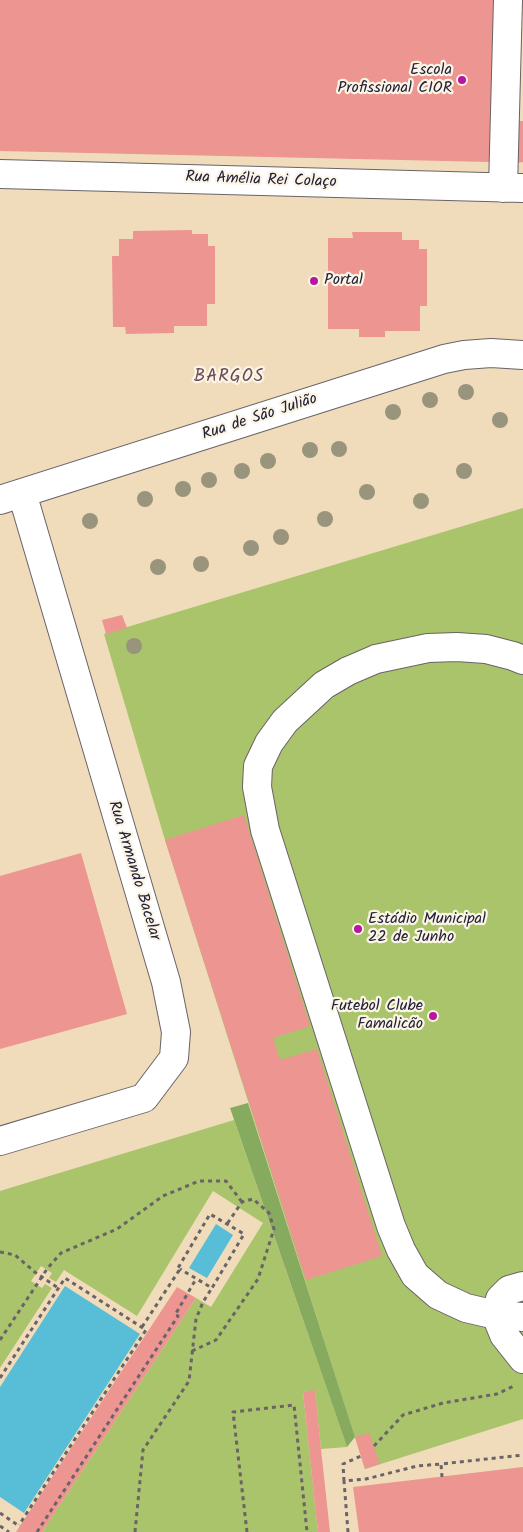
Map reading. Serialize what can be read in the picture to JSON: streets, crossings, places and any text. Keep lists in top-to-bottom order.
{
  "streets": {
    "street": ["Rua Amélia Rei Colaço", "Rua de São Julião", "Rua Armando Bacelar"]
  },
  "crossings": [
    ["Rua de São Julião", "Rua Armando Bacelar"]
  ],
  "districts": ["BARGOS"],
  "places": [
    "Escola Profissional CIOR",
    "Portal",
    "Estádio Municipal 22 de Junho",
    "Futebol Clube Famalicão"
  ]
}
